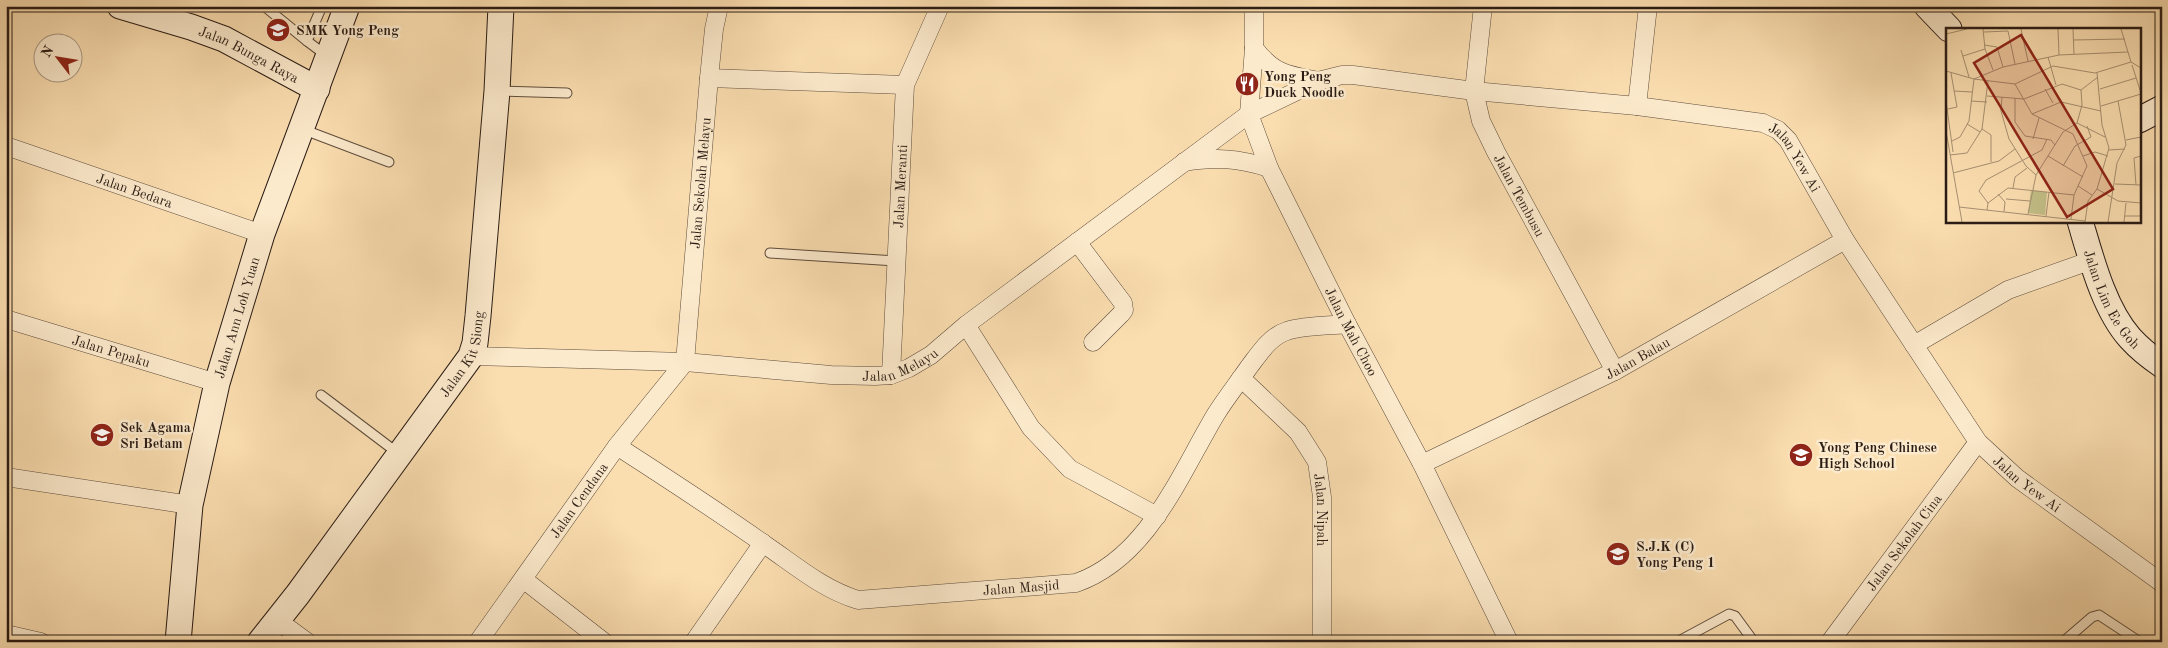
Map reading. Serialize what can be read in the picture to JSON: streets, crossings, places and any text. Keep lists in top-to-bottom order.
{
  "streets": {
    "street": [
      "Jalan Bunga Raya",
      "Jalan Yew Ai",
      "Jalan Sekolah Melayu",
      "Jalan Meranti",
      "Jalan Bedara",
      "Jalan Tembusu",
      "Jalan Lim Ee Goh",
      "Jalan Ann Loh Yuan",
      "Jalan Mah Choo",
      "Jalan Pepaku",
      "Jalan Kit Siong",
      "Jalan Balau",
      "Jalan Melayu",
      "Jalan Cendana",
      "Jalan Nipah",
      "Jalan Sekolah Cina",
      "Jalan Masjid"
    ]
  },
  "crossings": [
    ["Jalan Bunga Raya", "Jalan Ann Loh Yuan"],
    ["Jalan Yew Ai", "Jalan Tembusu"],
    ["Jalan Yew Ai", "Jalan Mah Choo"],
    ["Jalan Yew Ai", "Jalan Balau"],
    ["Jalan Yew Ai", "Jalan Melayu"],
    ["Jalan Yew Ai", "Jalan Sekolah Cina"],
    ["Jalan Sekolah Melayu", "Jalan Melayu"],
    ["Jalan Sekolah Melayu", "Jalan Cendana"],
    ["Jalan Meranti", "Jalan Melayu"],
    ["Jalan Bedara", "Jalan Ann Loh Yuan"],
    ["Jalan Tembusu", "Jalan Balau"],
    ["Jalan Ann Loh Yuan", "Jalan Pepaku"],
    ["Jalan Mah Choo", "Jalan Balau"],
    ["Jalan Mah Choo", "Jalan Melayu"],
    ["Jalan Mah Choo", "Jalan Masjid"],
    ["Jalan Kit Siong", "Jalan Melayu"],
    ["Jalan Melayu", "Jalan Cendana"],
    ["Jalan Cendana", "Jalan Masjid"],
    ["Jalan Nipah", "Jalan Masjid"]
  ],
  "places": {
    "school or university": [
      "SMK Yong Peng",
      "Sek Agama Sri Betam",
      "Yong Peng Chinese High School",
      "S.J.K (C) Yong Peng 1"
    ],
    "restaurant": ["Yong Peng Duck Noodle"]
  },
  "north": "top left"
}
